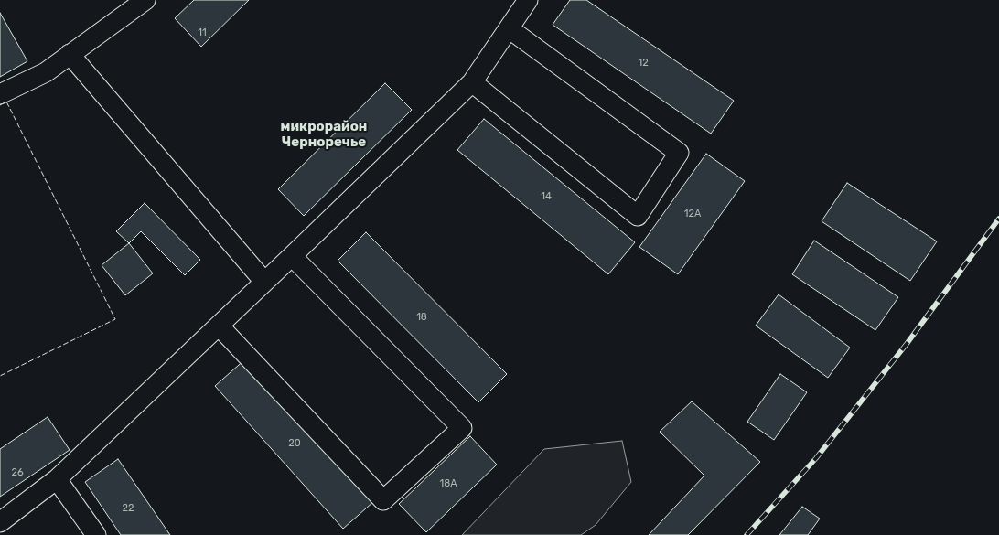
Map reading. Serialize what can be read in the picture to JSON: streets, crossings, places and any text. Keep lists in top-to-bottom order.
{
  "districts": ["микрорайон Черноречье"],
  "house_numbers": [
    "11",
    "12",
    "14",
    "12А",
    "18",
    "20",
    "26",
    "18А",
    "22"
  ]
}
